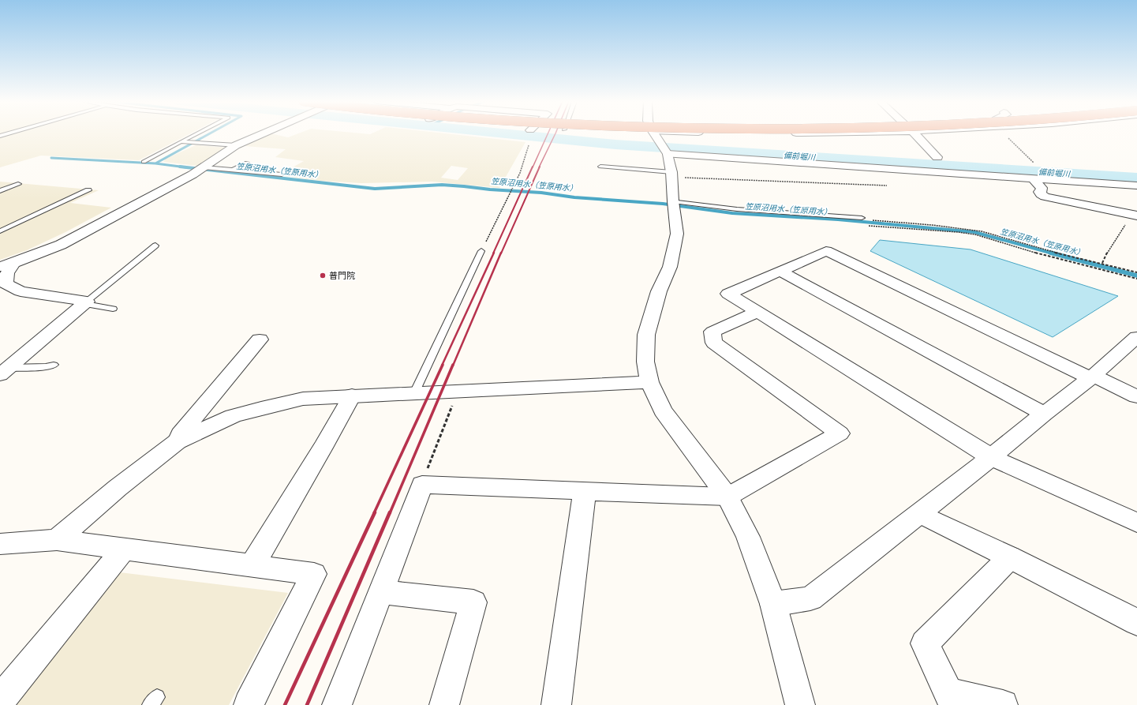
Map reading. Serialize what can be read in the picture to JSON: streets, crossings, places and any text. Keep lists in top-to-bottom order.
{
  "water": ["備前堀川", "笠原沼用水（笠原用水）"],
  "places": ["普門院"]
}
